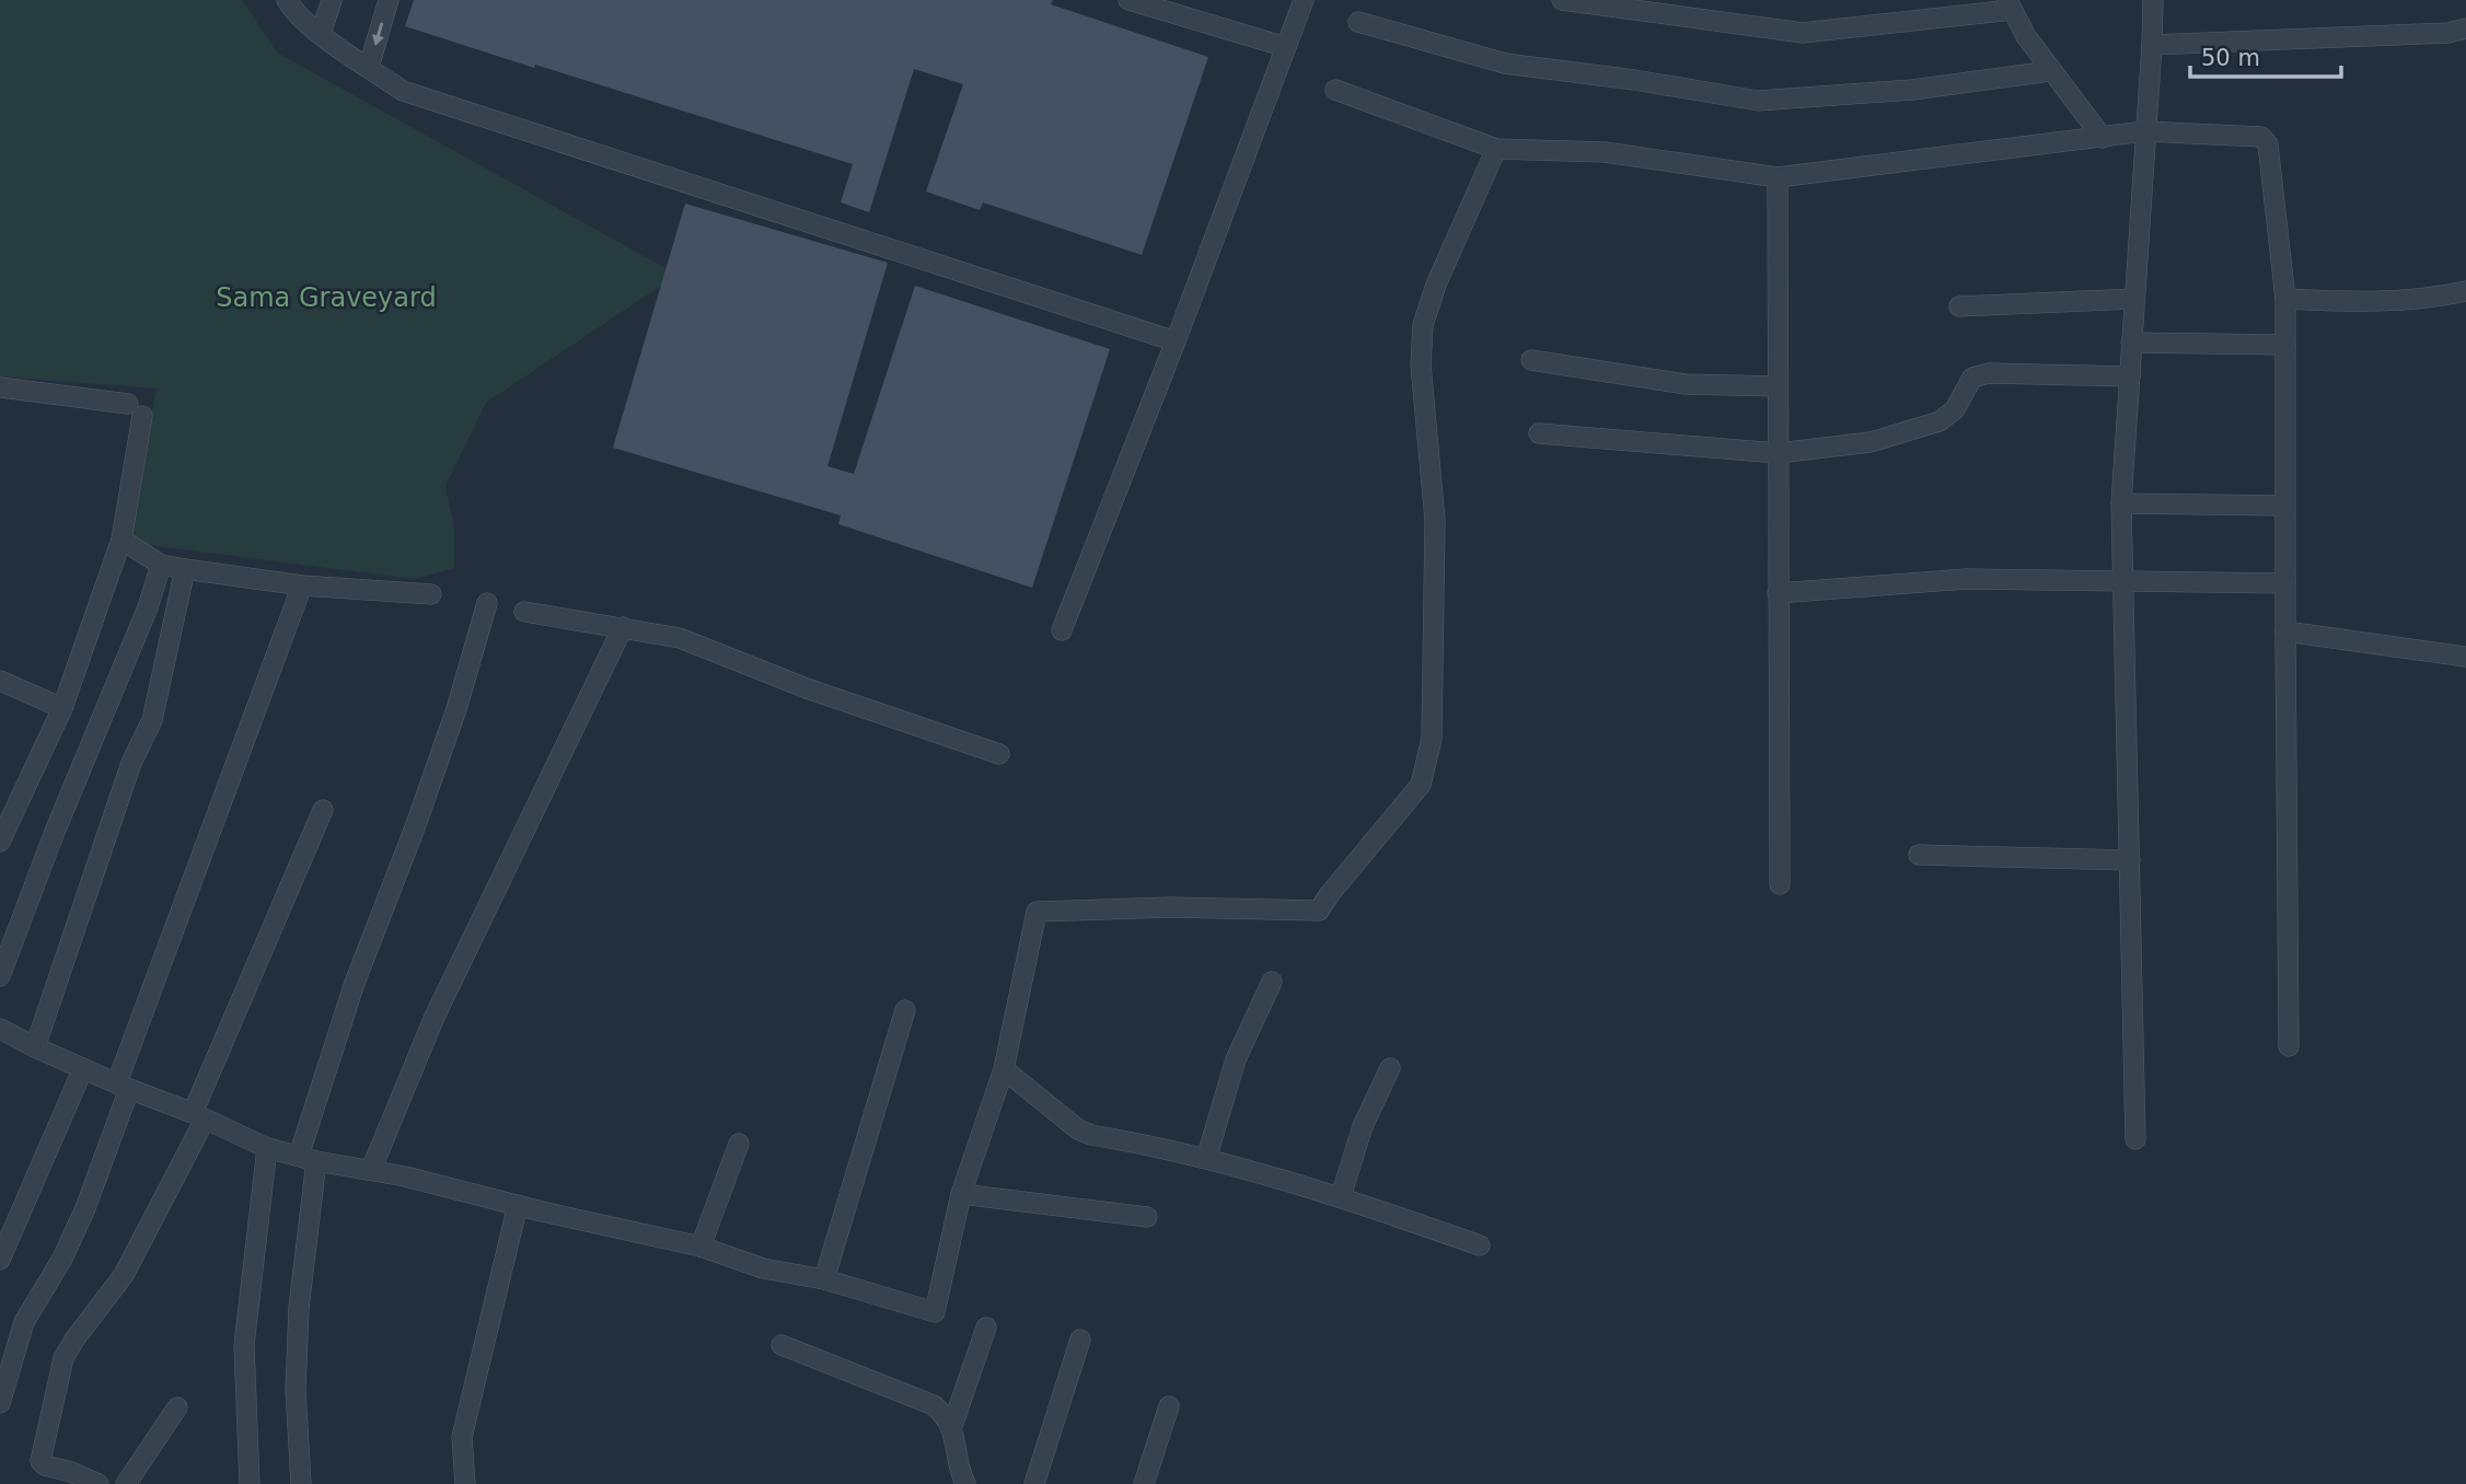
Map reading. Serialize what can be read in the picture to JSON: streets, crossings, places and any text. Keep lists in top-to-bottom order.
{
  "parks": ["Sama Graveyard"],
  "scale_bar": "50 m"
}
